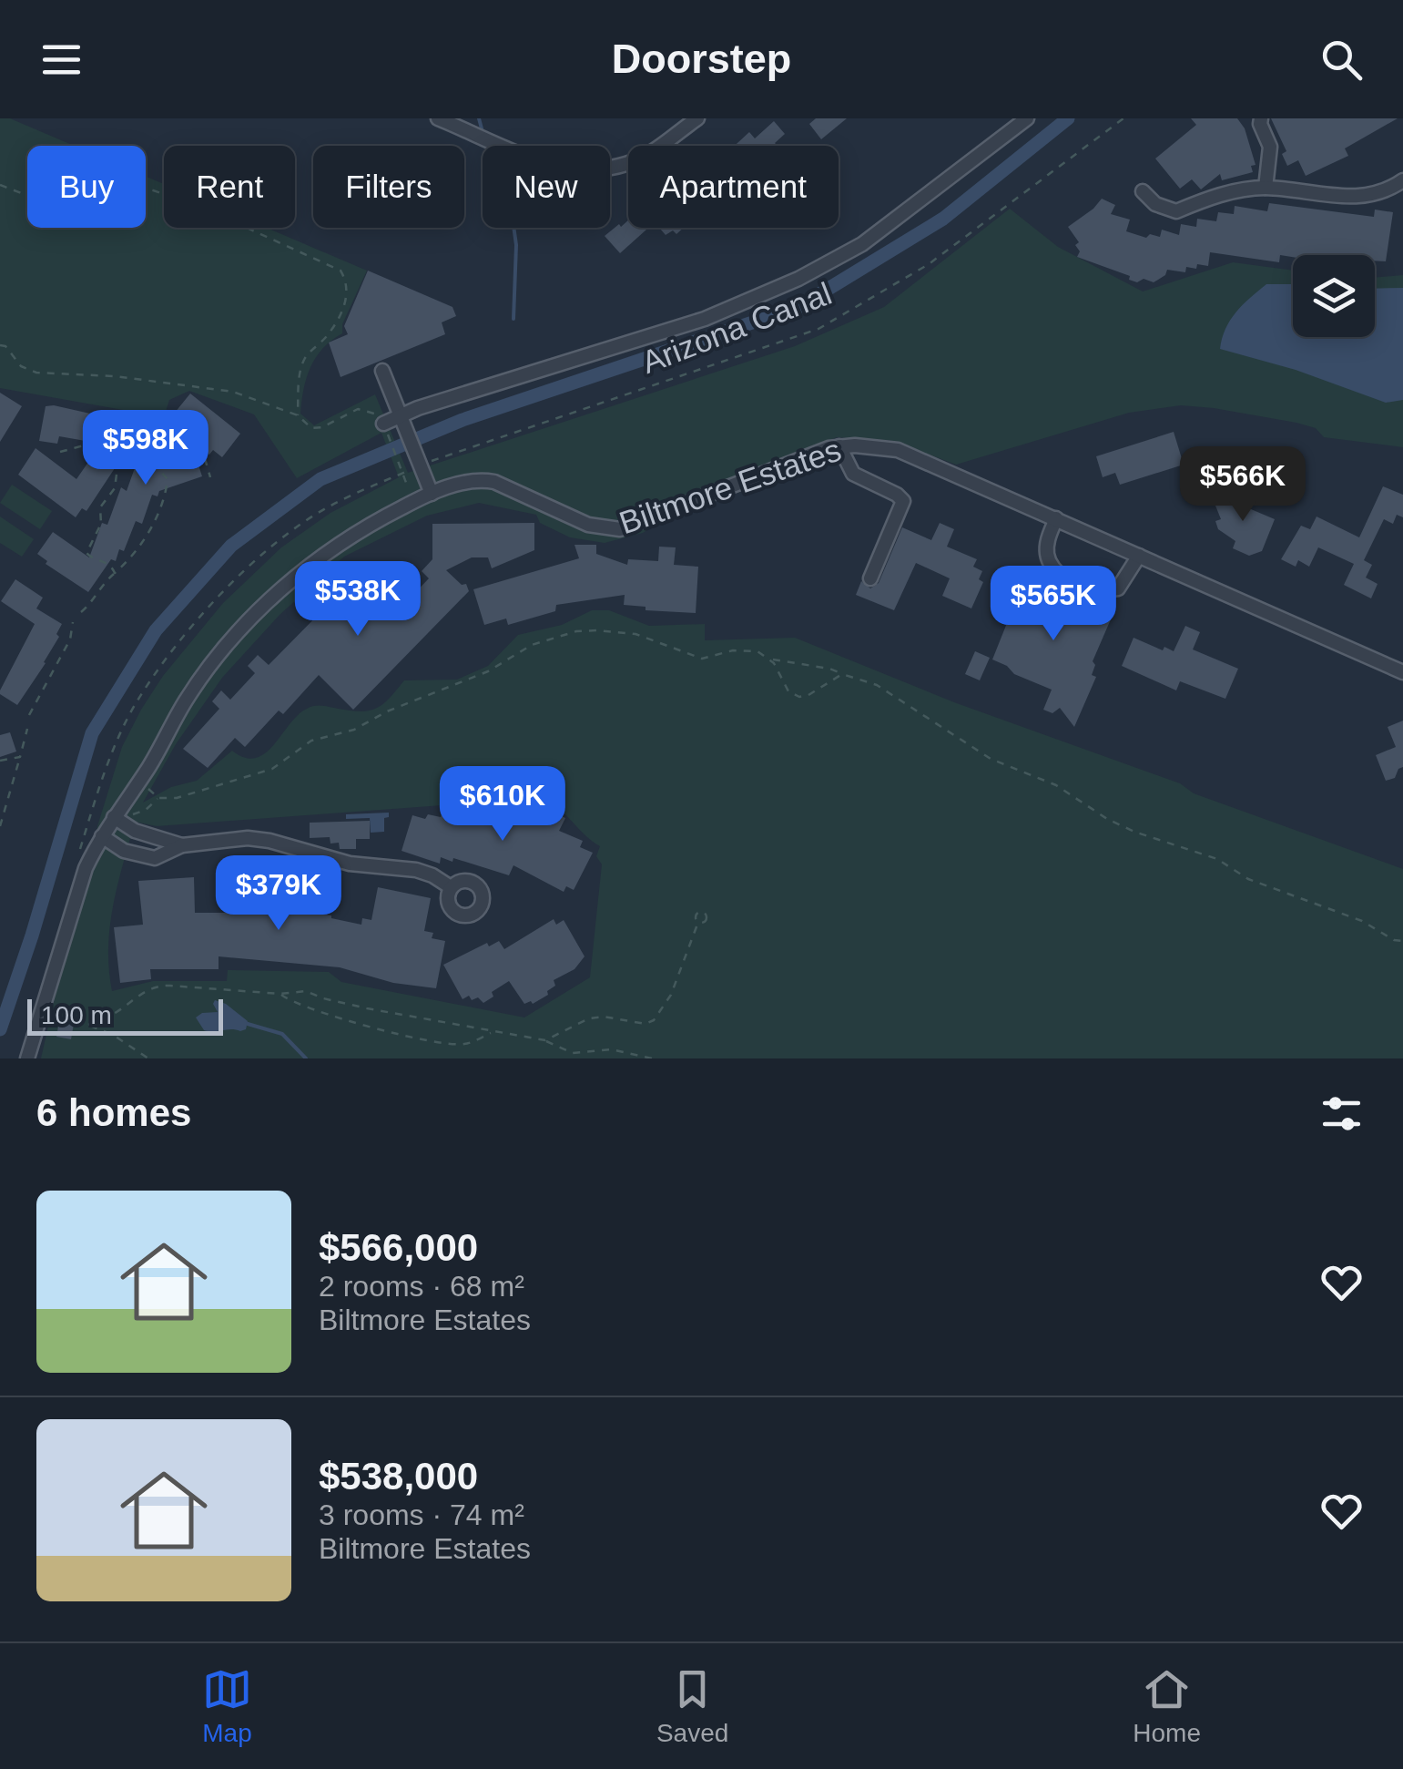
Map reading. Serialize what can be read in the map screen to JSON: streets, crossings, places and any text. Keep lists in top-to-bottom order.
{
  "streets": {
    "street": ["Biltmore Estates"],
    "path": ["Arizona Canal"]
  },
  "scale_bar": "100 m",
  "page": {
    "header": "Doorstep",
    "chip": [
      "Buy",
      "Rent",
      "Filters",
      "New",
      "Apartment"
    ],
    "price": [
      "$598K",
      "$566K",
      "$538K",
      "$565K",
      "$610K",
      "$379K"
    ],
    "scale": "100 m",
    "heading": "6 homes",
    "list": [
      {
        "name": "$566,000",
        "note": "2 rooms · 68 m² · Biltmore Estates"
      },
      {
        "name": "$538,000",
        "note": "3 rooms · 74 m² · Biltmore Estates"
      }
    ],
    "tabs": ["Map", "Saved", "Home"]
  }
}
